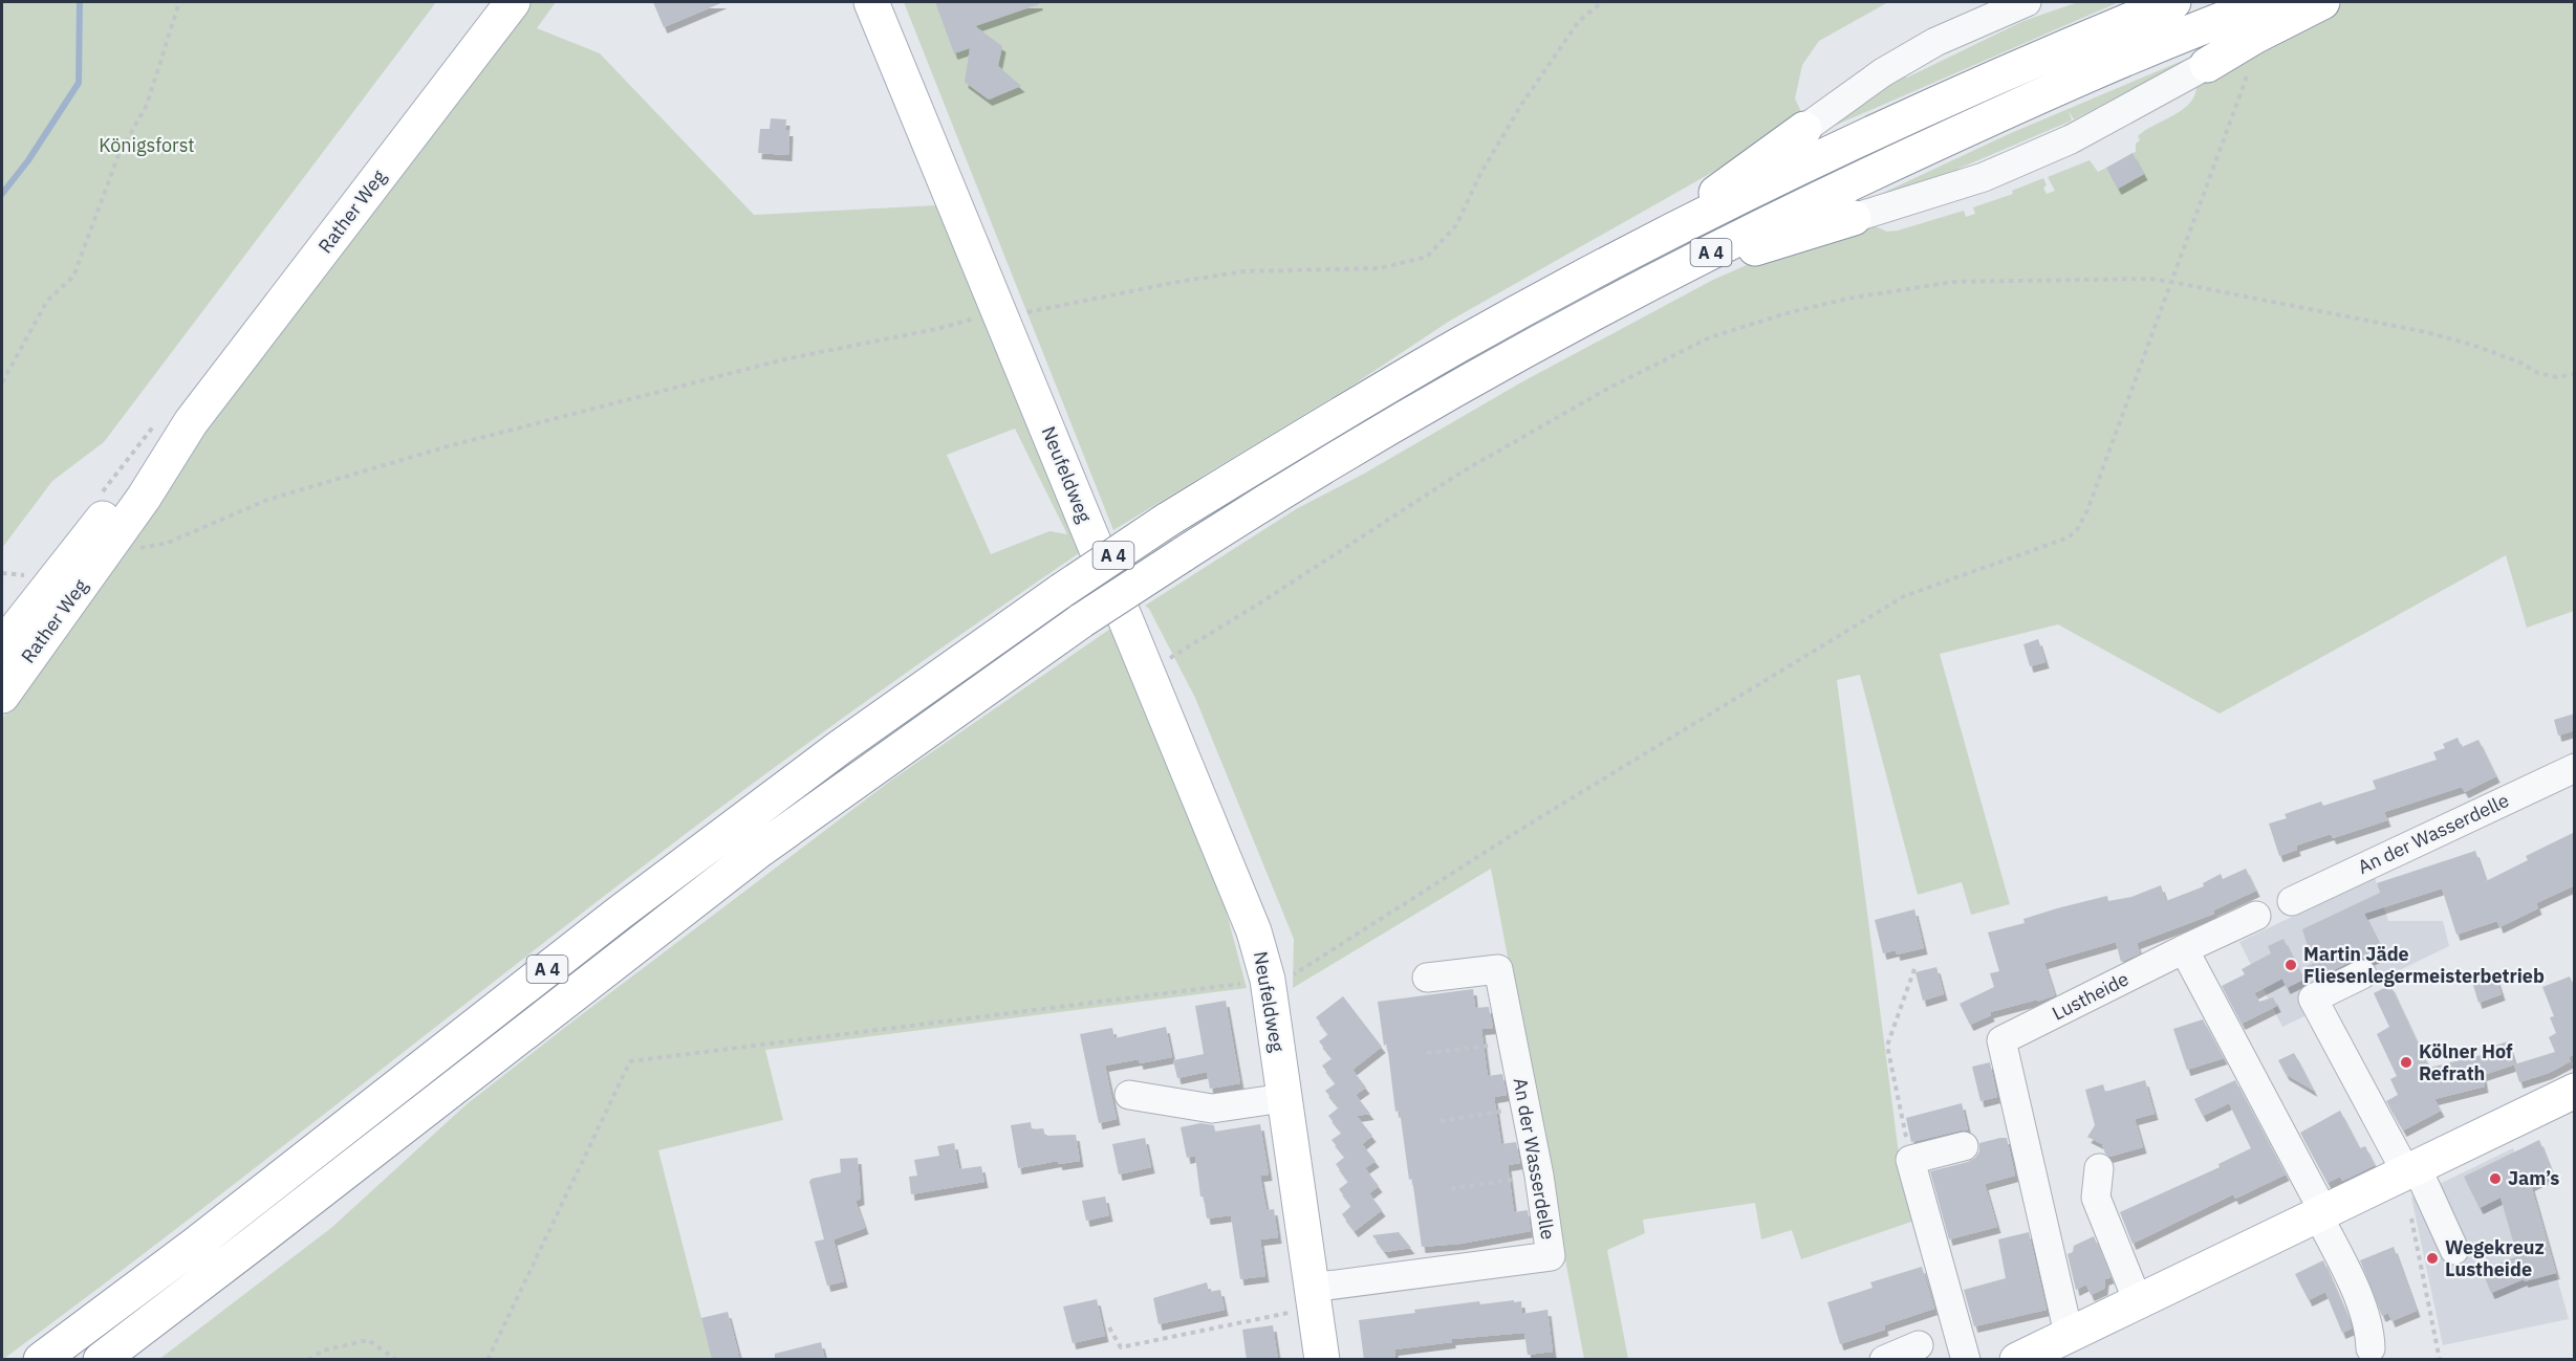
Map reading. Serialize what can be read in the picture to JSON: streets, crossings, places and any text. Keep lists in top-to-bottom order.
{
  "streets": {
    "main road": ["Rather Weg", "A 4", "Neufeldweg"],
    "street": ["An der Wasserdelle", "Lustheide"]
  },
  "crossings": [
    ["Neufeldweg", "An der Wasserdelle"]
  ],
  "parks": ["Königsforst"],
  "places": [
    "Martin Jäde Fliesenlegermeisterbetrieb",
    "Kölner Hof Refrath",
    "Jam’s",
    "Wegekreuz Lustheide"
  ]
}
